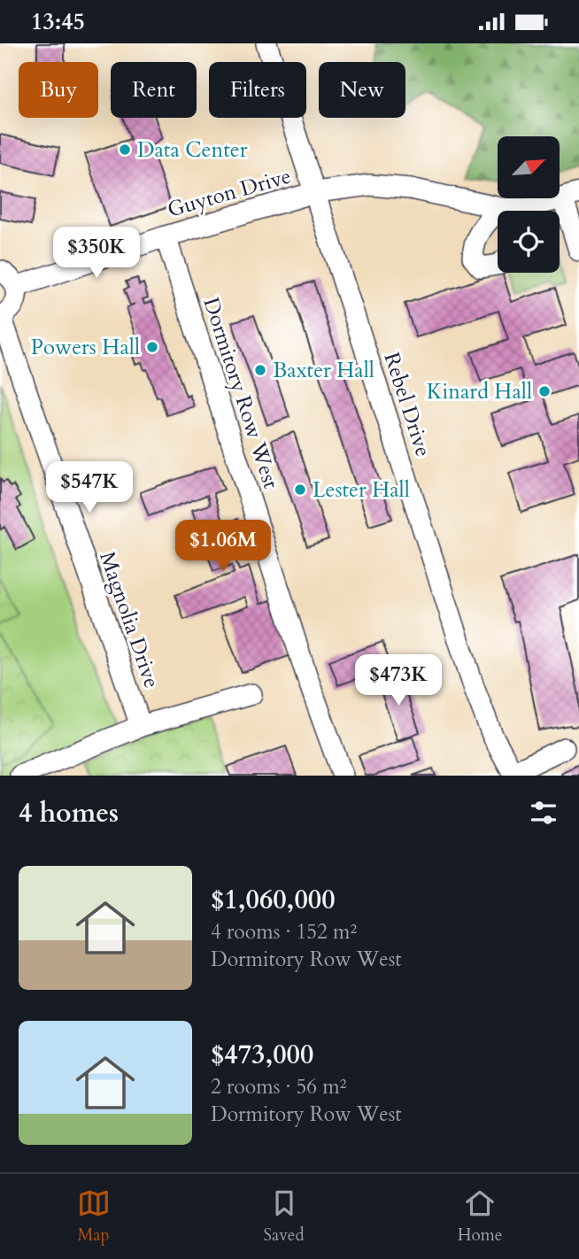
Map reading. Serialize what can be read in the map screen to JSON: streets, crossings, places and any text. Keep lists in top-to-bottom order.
{
  "streets": {
    "street": [
      "Guyton Drive",
      "Dormitory Row West",
      "Rebel Drive",
      "Magnolia Drive"
    ]
  },
  "crossings": [
    ["Guyton Drive", "Dormitory Row West"],
    ["Guyton Drive", "Rebel Drive"]
  ],
  "places": [
    "Data Center",
    "Powers Hall",
    "Baxter Hall",
    "Kinard Hall",
    "Lester Hall"
  ],
  "north": "top right",
  "page": {
    "status": "13:45",
    "chip": [
      "Buy",
      "Rent",
      "Filters",
      "New"
    ],
    "price": [
      "$350K",
      "$547K",
      "$1.06M",
      "$473K"
    ],
    "heading": "4 homes",
    "list": [
      {
        "name": "$1,060,000",
        "note": "4 rooms · 152 m² · Dormitory Row West"
      },
      {
        "name": "$473,000",
        "note": "2 rooms · 56 m² · Dormitory Row West"
      }
    ],
    "tabs": ["Map", "Saved", "Home"]
  }
}
